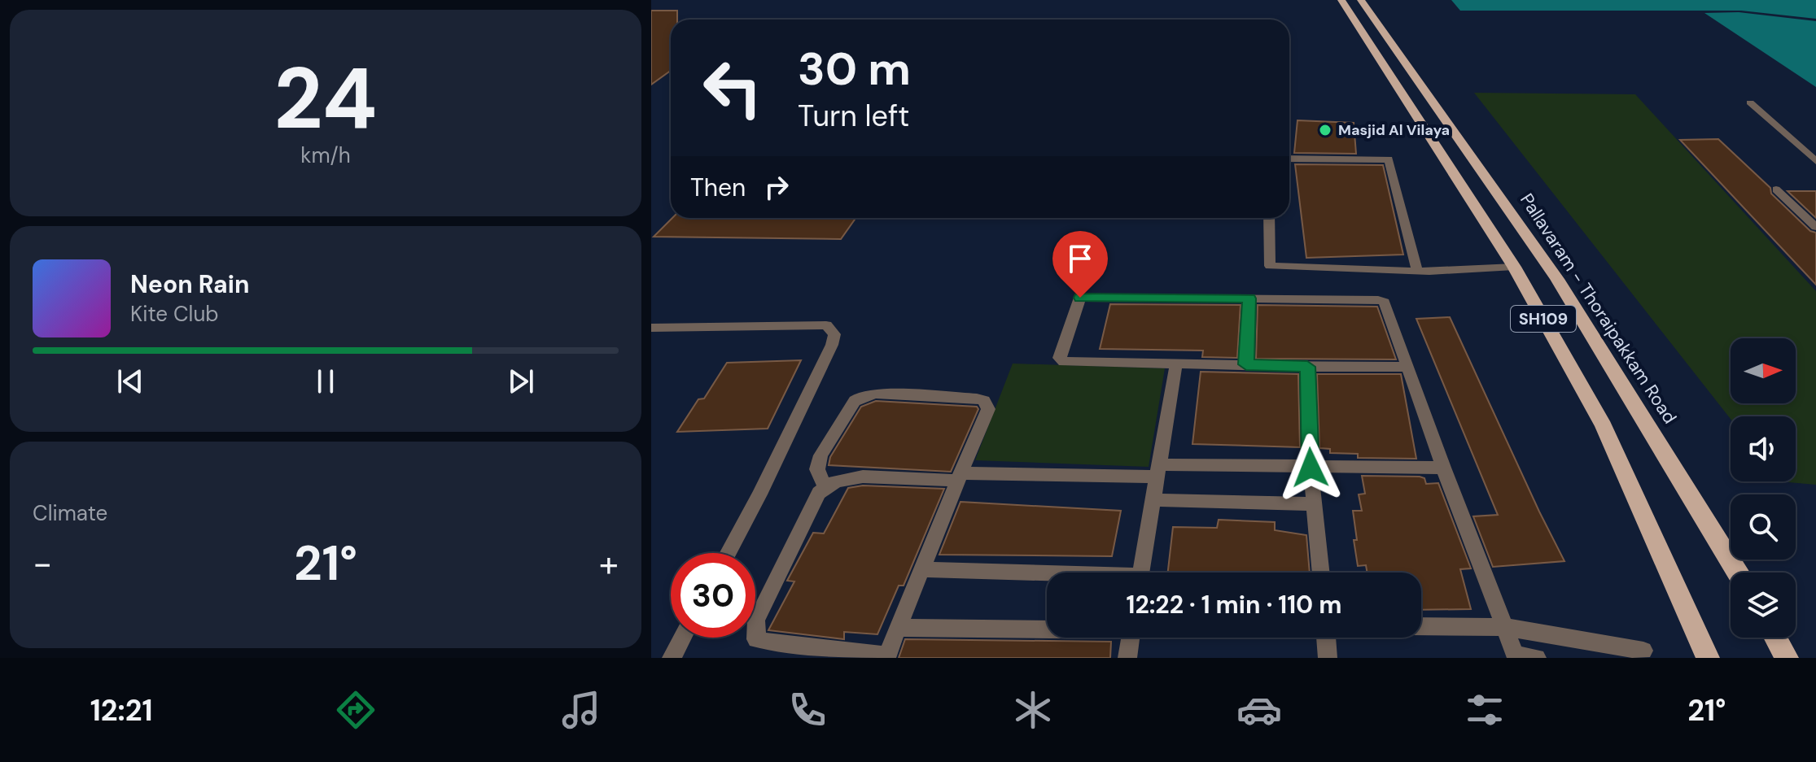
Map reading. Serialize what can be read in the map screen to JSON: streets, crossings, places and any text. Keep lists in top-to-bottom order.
{
  "streets": {
    "main road": ["Pallavaram - Thoraipakkam Road", "SH109"]
  },
  "places": ["Masjid Al Vilaya"],
  "north": "right",
  "page": {
    "tile": [
      ["24", "km/h"],
      "Climate"
    ],
    "turn": ["30 m", "Turn left"],
    "then": "Then",
    "song": ["Neon Rain", "Kite Club"],
    "heat": ["−", "21°", "+"],
    "limit": "30",
    "trip": "12:22 · 1 min · 110 m",
    "tabs": ["12:21", "21°"]
  }
}
